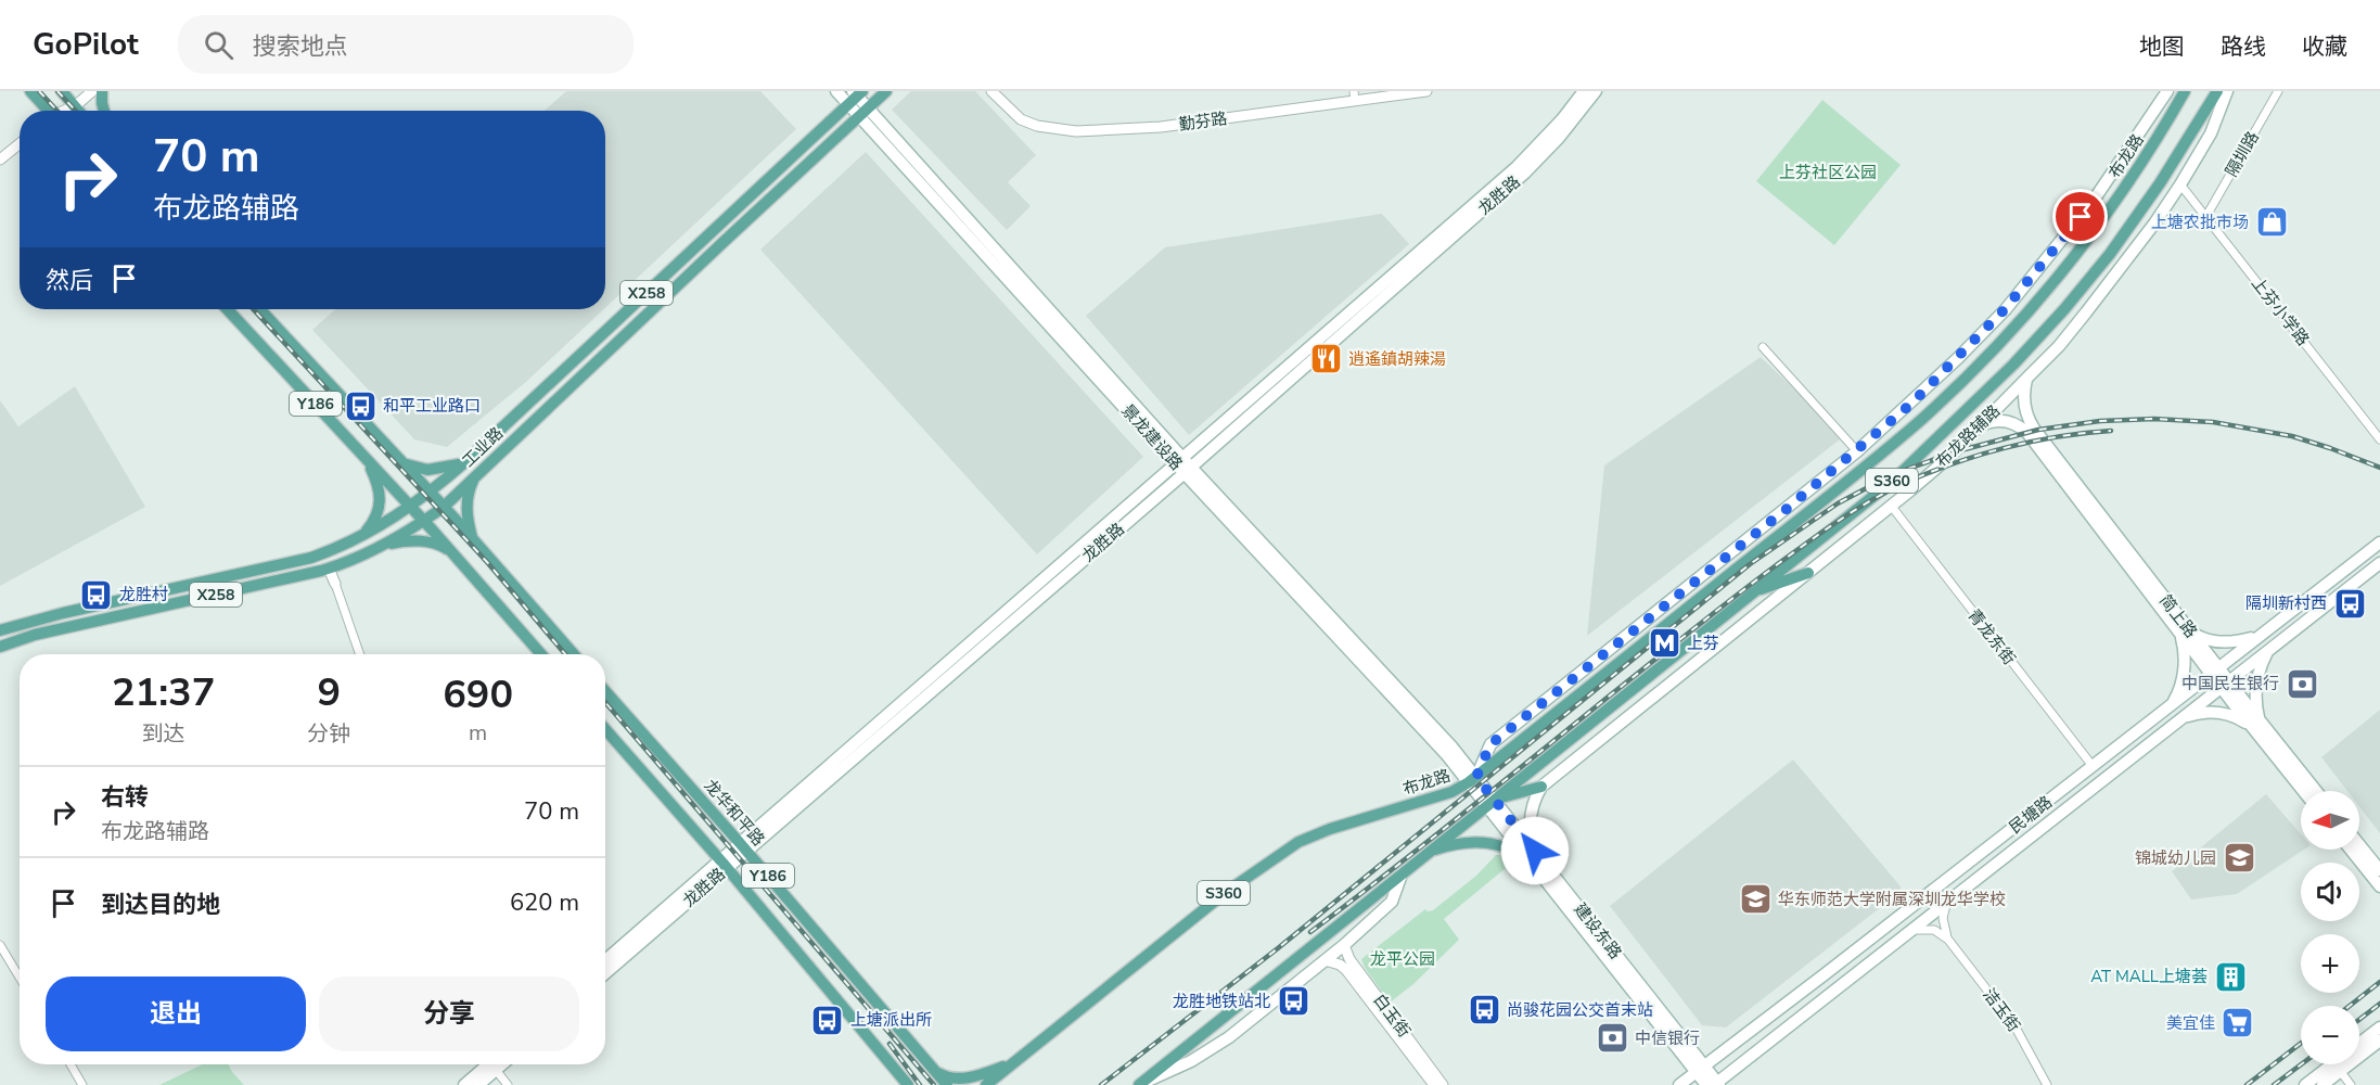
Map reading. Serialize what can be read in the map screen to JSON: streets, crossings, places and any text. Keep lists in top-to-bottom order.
{
  "streets": {
    "main road": [
      "布龙路",
      "龙胜路",
      "X258",
      "Y186",
      "布龙路辅路",
      "景龙建设路",
      "工业路",
      "S360",
      "简上路",
      "龙华和平路",
      "民塘路",
      "建设东路"
    ],
    "street": [
      "勤芬路",
      "隔圳路",
      "上芬小学路",
      "青龙东街",
      "洁玉街",
      "白玉街"
    ]
  },
  "crossings": [
    ["隔圳路", "上芬小学路"],
    ["布龙路", "景龙建设路"],
    ["布龙路", "建设东路"],
    ["龙胜路", "Y186"],
    ["龙胜路", "景龙建设路"],
    ["龙胜路", "龙华和平路"],
    ["上芬小学路", "布龙路辅路"],
    ["Y186", "工业路"],
    ["布龙路辅路", "青龙东街"],
    ["景龙建设路", "工业路"],
    ["景龙建设路", "建设东路"],
    ["S360", "建设东路"],
    ["简上路", "民塘路"],
    ["青龙东街", "民塘路"],
    ["民塘路", "建设东路"]
  ],
  "parks": ["上芬社区公园", "龙平公园"],
  "places": {
    "shop": ["上塘农批市场"],
    "restaurant": ["逍遙鎮胡辣湯"],
    "bus stop": [
      "和平工业路口",
      "龙胜村",
      "隔圳新村西",
      "龙胜地铁站北",
      "尚骏花园公交首末站",
      "上塘派出所"
    ],
    "metro station": ["上芬"],
    "bank": ["中国民生银行", "中信银行"],
    "school or university": ["锦城幼儿园", "华东师范大学附属深圳龙华学校"],
    "building": ["AT MALL上塘荟"],
    "supermarket": ["美宜佳"]
  },
  "north": "left",
  "page": {
    "header": "GoPilot",
    "search": "搜索地点",
    "nav": ["地图", "路线", "收藏"],
    "turn": ["70 m", "布龙路辅路"],
    "then": "然后",
    "eta": [
      "21:37",
      "到达",
      "9",
      "分钟",
      "690",
      "m"
    ],
    "list": [
      {
        "name": "右转",
        "note": "布龙路辅路",
        "value": "70 m"
      },
      {
        "name": "到达目的地",
        "value": "620 m"
      }
    ],
    "map_buttons": ["+", "−"],
    "buttons": ["退出", "分享"]
  }
}
